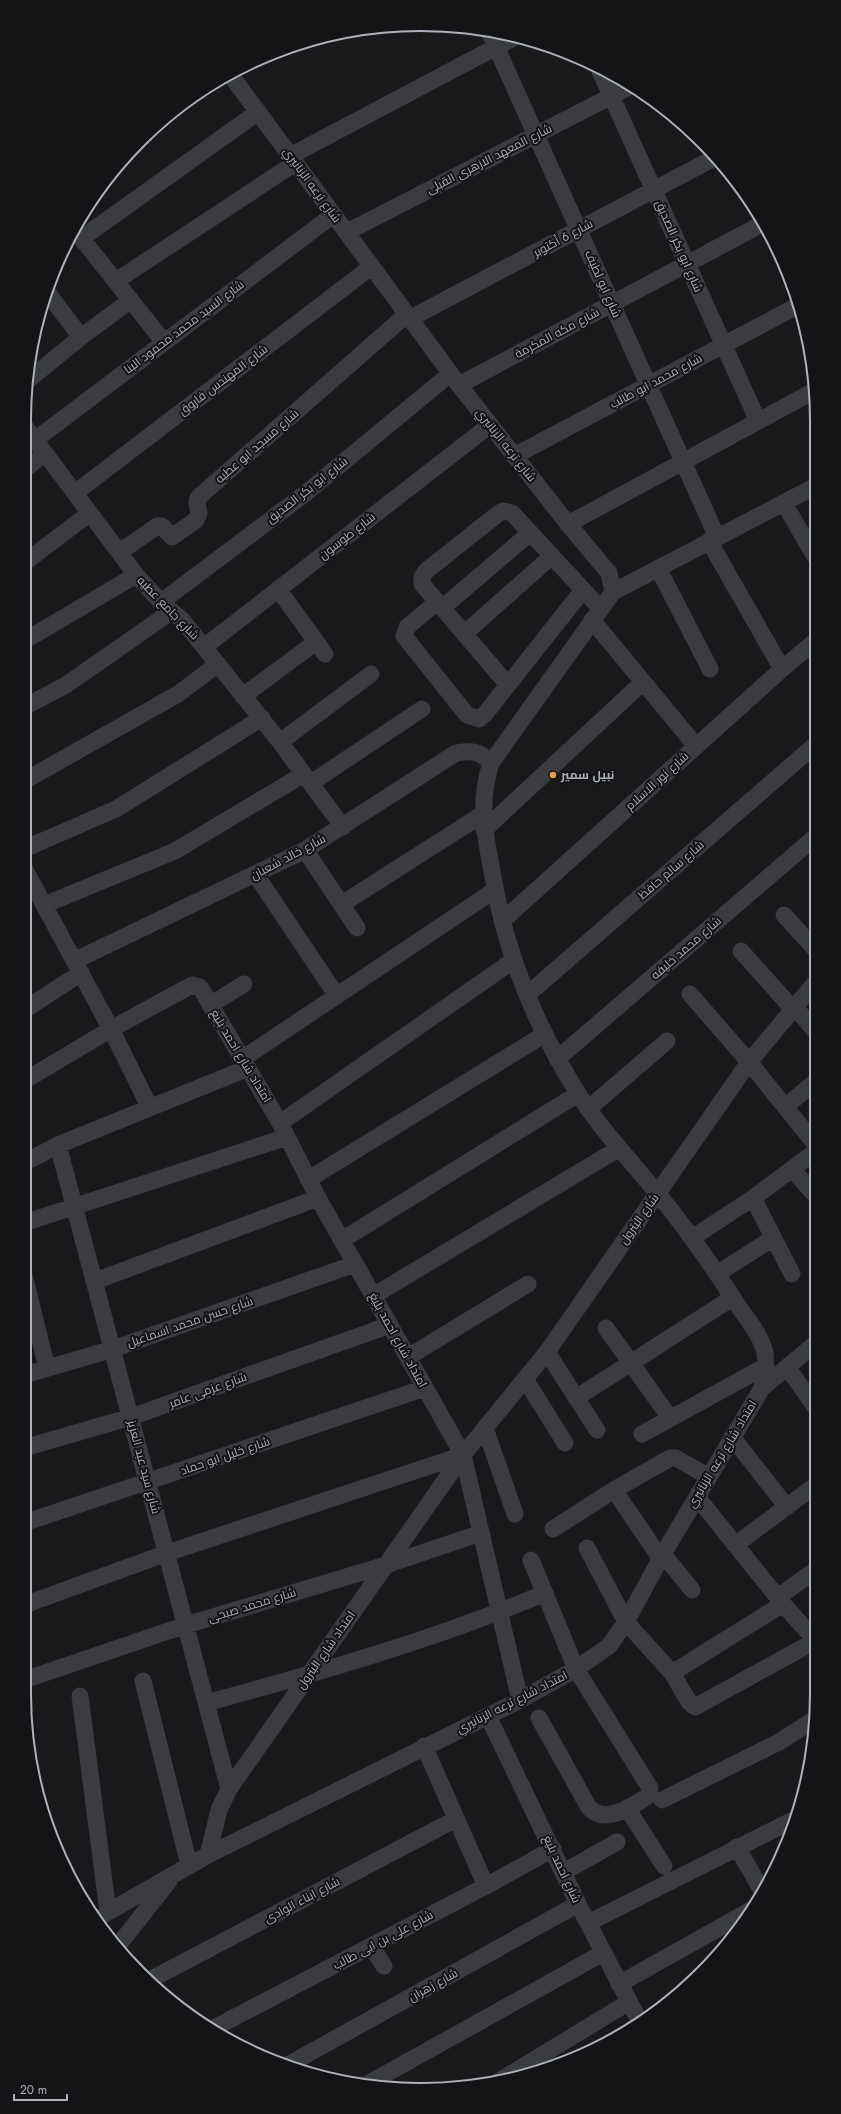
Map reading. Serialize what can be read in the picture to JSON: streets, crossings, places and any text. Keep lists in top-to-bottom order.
{
  "streets": {
    "street": [
      "شارع المعهد الازهرى القبلى",
      "شارع ترعه الزنانيري",
      "شارع 6 أكتوبر",
      "شارع ابو بكر الصديق",
      "شارع ابو لطيف",
      "شارع السيد محمد محمود البنا",
      "شارع مكه المكرمة",
      "شارع المهندس فاروق",
      "شارع محمد ابو طالب",
      "شارع مسجد ابو عطيه",
      "شارع طوسون",
      "شارع جامع عطيه",
      "شارع نور الاسلام",
      "شارع خالد شعبان",
      "شارع سالم حافظ",
      "شارع محمد خليفه",
      "امتداد شارع احمد بليغ",
      "شارع البترول",
      "شارع حسن محمد اسماعيل",
      "شارع عزمى عامر",
      "امتداد شارع ترعه الزنانيري",
      "شارع خليل ابو حماد",
      "شارع سيد عبد العزيز",
      "شارع محمد صبحى",
      "امتداد شارع البترول",
      "شارع احمد بليغ",
      "شارع ابناء الوادى",
      "شارع على بن ابى طالب",
      "شارع زهران"
    ]
  },
  "crossings": [
    ["شارع المعهد الازهرى القبلى", "شارع ترعه الزنانيري"],
    ["شارع المعهد الازهرى القبلى", "شارع ابو بكر الصديق"],
    ["شارع المعهد الازهرى القبلى", "شارع ابو لطيف"],
    ["شارع ترعه الزنانيري", "شارع 6 أكتوبر"],
    ["شارع ترعه الزنانيري", "شارع ابو بكر الصديق"],
    ["شارع ترعه الزنانيري", "شارع السيد محمد محمود البنا"],
    ["شارع ترعه الزنانيري", "شارع مكه المكرمة"],
    ["شارع ترعه الزنانيري", "شارع المهندس فاروق"],
    ["شارع ترعه الزنانيري", "شارع محمد ابو طالب"],
    ["شارع ترعه الزنانيري", "شارع مسجد ابو عطيه"],
    ["شارع ترعه الزنانيري", "شارع طوسون"],
    ["شارع 6 أكتوبر", "شارع ابو بكر الصديق"],
    ["شارع 6 أكتوبر", "شارع ابو لطيف"],
    ["شارع 6 أكتوبر", "شارع مسجد ابو عطيه"],
    ["شارع ابو بكر الصديق", "شارع مكه المكرمة"],
    ["شارع ابو بكر الصديق", "شارع محمد ابو طالب"],
    ["شارع ابو بكر الصديق", "شارع جامع عطيه"],
    ["شارع ابو لطيف", "شارع مكه المكرمة"],
    ["شارع ابو لطيف", "شارع محمد ابو طالب"],
    ["شارع ابو لطيف", "شارع نور الاسلام"],
    ["شارع السيد محمد محمود البنا", "شارع جامع عطيه"],
    ["شارع المهندس فاروق", "شارع جامع عطيه"],
    ["شارع مسجد ابو عطيه", "شارع جامع عطيه"],
    ["شارع طوسون", "شارع جامع عطيه"],
    ["شارع جامع عطيه", "شارع خالد شعبان"],
    ["شارع نور الاسلام", "امتداد شارع ترعه الزنانيري"],
    ["شارع سالم حافظ", "امتداد شارع ترعه الزنانيري"],
    ["شارع محمد خليفه", "امتداد شارع ترعه الزنانيري"],
    ["امتداد شارع احمد بليغ", "شارع البترول"],
    ["امتداد شارع احمد بليغ", "شارع حسن محمد اسماعيل"],
    ["امتداد شارع احمد بليغ", "شارع عزمى عامر"],
    ["امتداد شارع احمد بليغ", "امتداد شارع ترعه الزنانيري"],
    ["امتداد شارع احمد بليغ", "شارع خليل ابو حماد"],
    ["امتداد شارع احمد بليغ", "شارع محمد صبحى"],
    ["امتداد شارع احمد بليغ", "امتداد شارع البترول"],
    ["شارع البترول", "امتداد شارع ترعه الزنانيري"],
    ["شارع البترول", "امتداد شارع البترول"],
    ["شارع حسن محمد اسماعيل", "شارع سيد عبد العزيز"],
    ["شارع عزمى عامر", "شارع سيد عبد العزيز"],
    ["امتداد شارع ترعه الزنانيري", "امتداد شارع البترول"],
    ["امتداد شارع ترعه الزنانيري", "شارع احمد بليغ"],
    ["شارع خليل ابو حماد", "شارع سيد عبد العزيز"],
    ["شارع سيد عبد العزيز", "شارع محمد صبحى"],
    ["شارع سيد عبد العزيز", "امتداد شارع البترول"],
    ["شارع محمد صبحى", "امتداد شارع البترول"],
    ["شارع احمد بليغ", "شارع على بن ابى طالب"],
    ["شارع احمد بليغ", "شارع زهران"]
  ],
  "places": ["نبيل سمير"],
  "scale_bar": "20 m"
}
